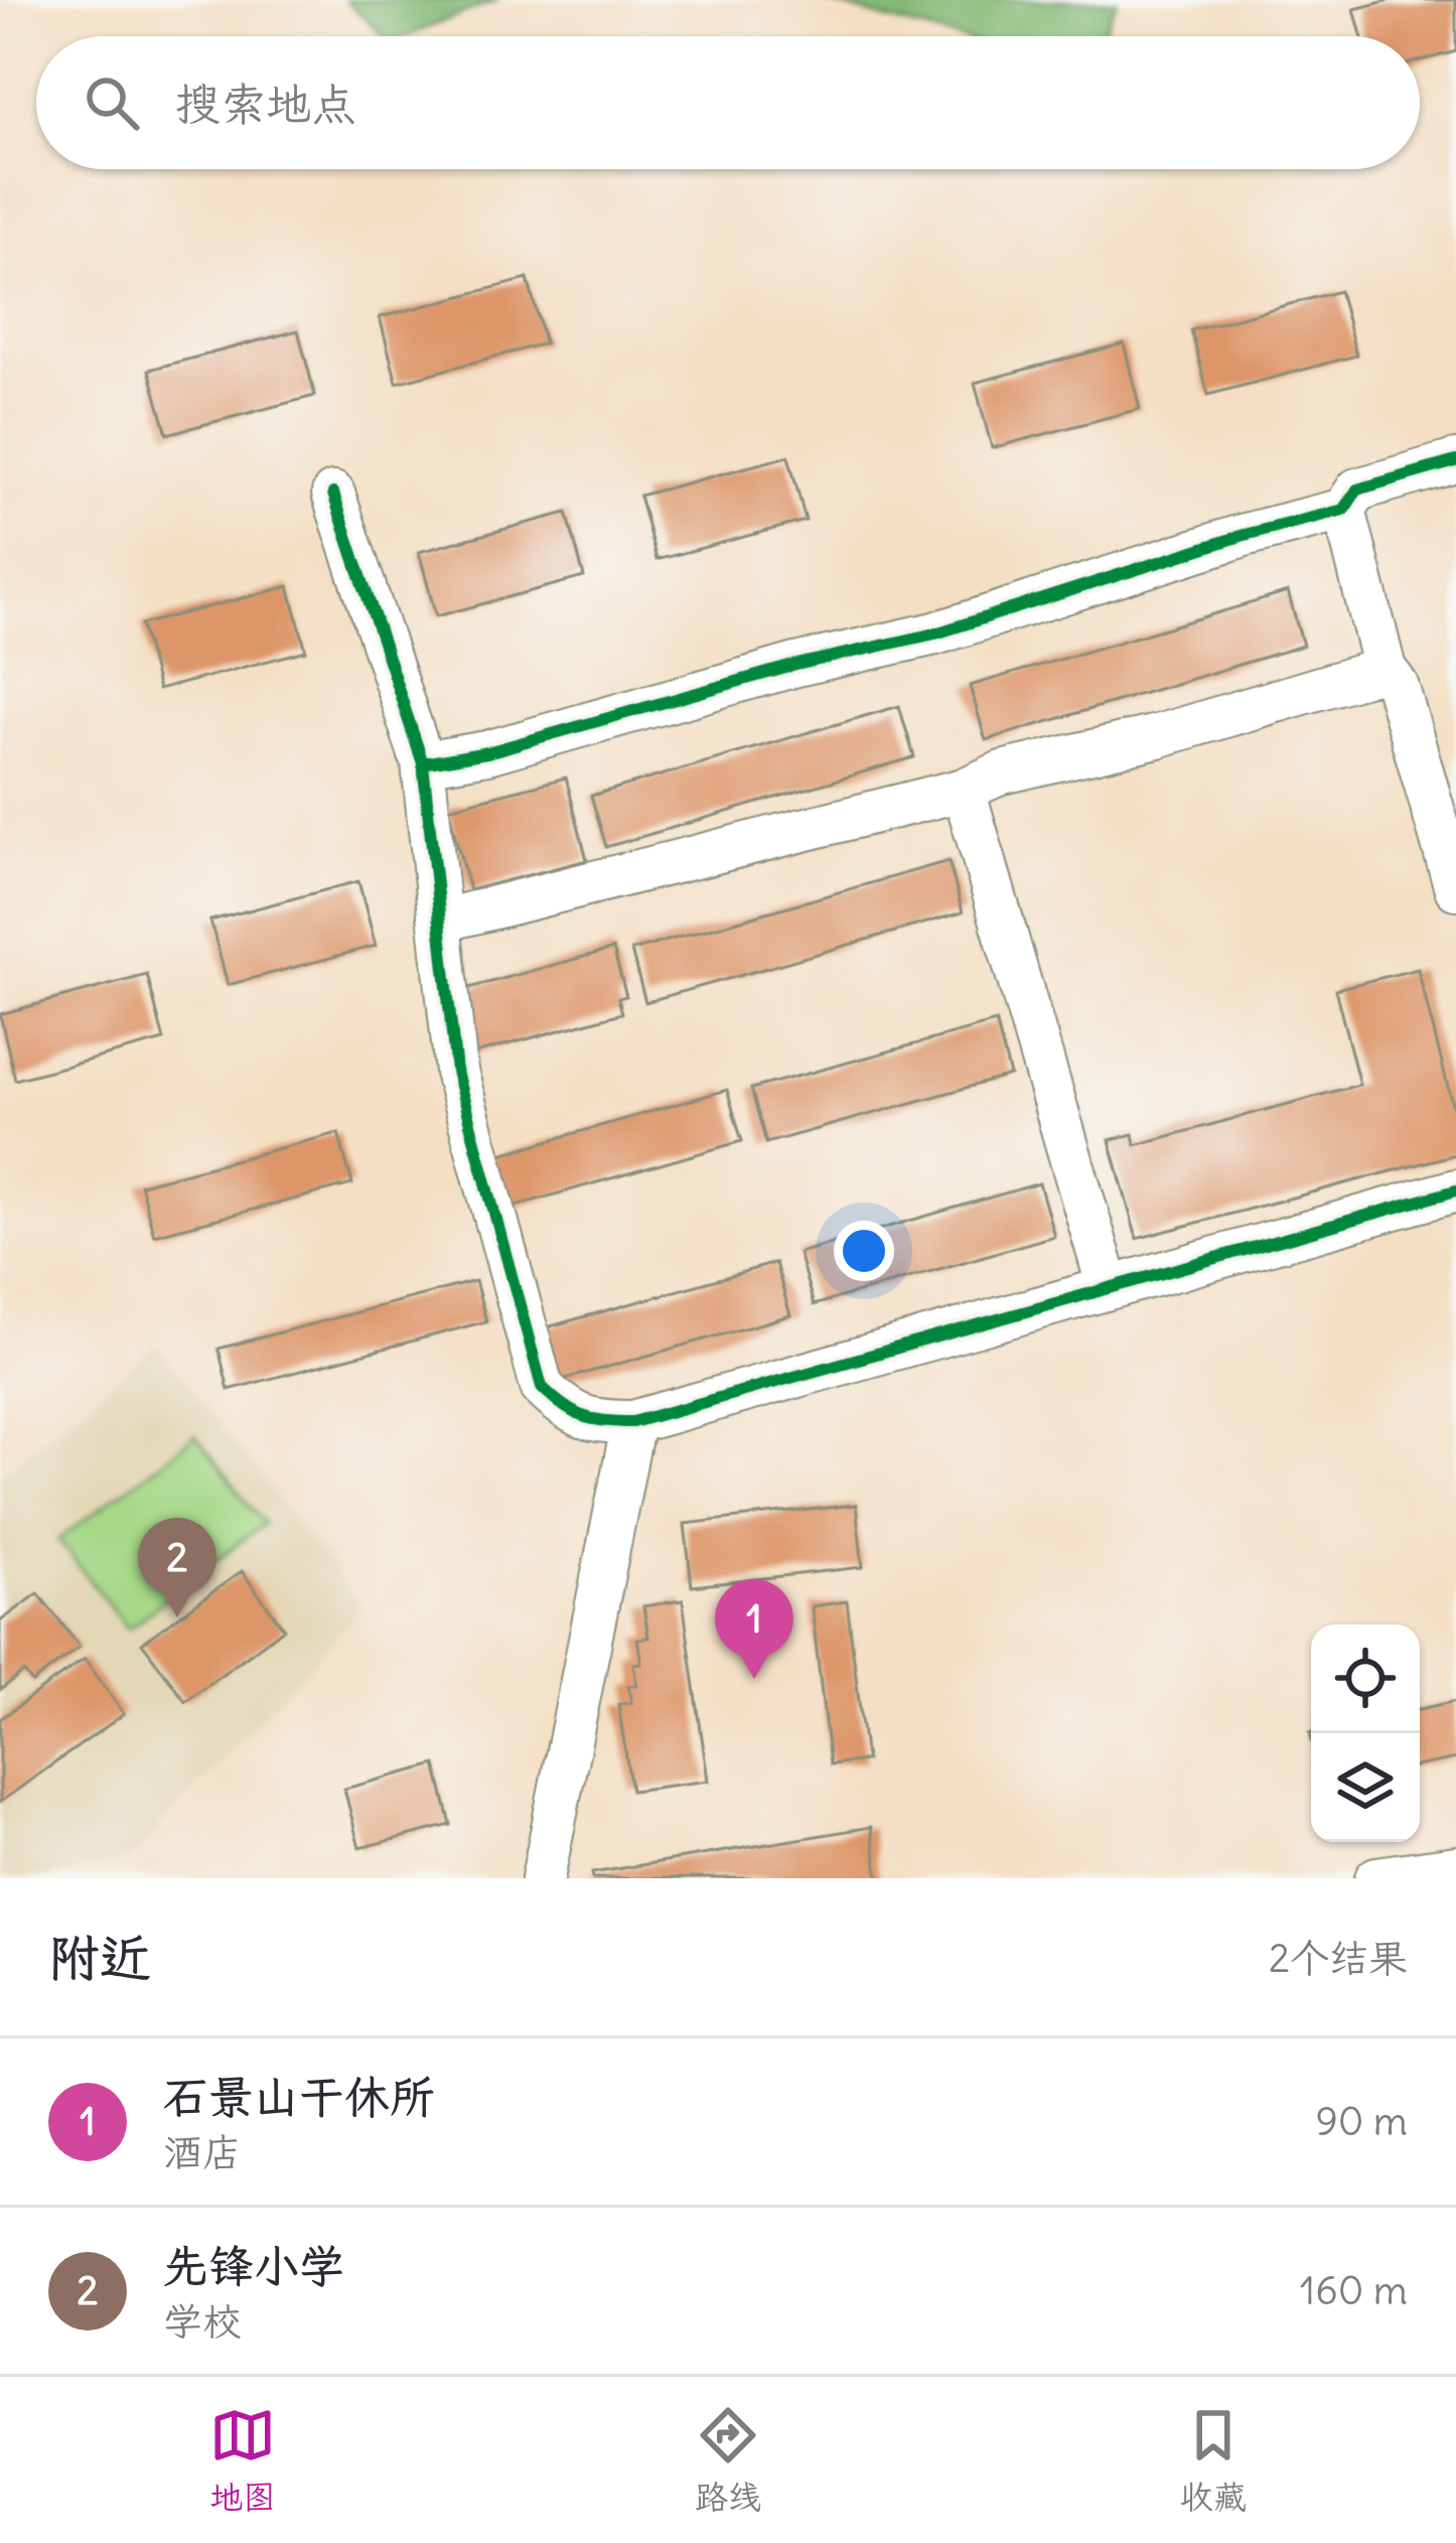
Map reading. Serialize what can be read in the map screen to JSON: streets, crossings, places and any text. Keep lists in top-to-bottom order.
{
  "page": {
    "search": "搜索地点",
    "pins": ["2", "1"],
    "heading": ["附近", "2个结果"],
    "list": [
      {
        "mark": "1",
        "name": "石景山干休所",
        "note": "酒店",
        "value": "90 m"
      },
      {
        "mark": "2",
        "name": "先锋小学",
        "note": "学校",
        "value": "160 m"
      }
    ],
    "nav": ["地图", "路线", "收藏"]
  }
}
